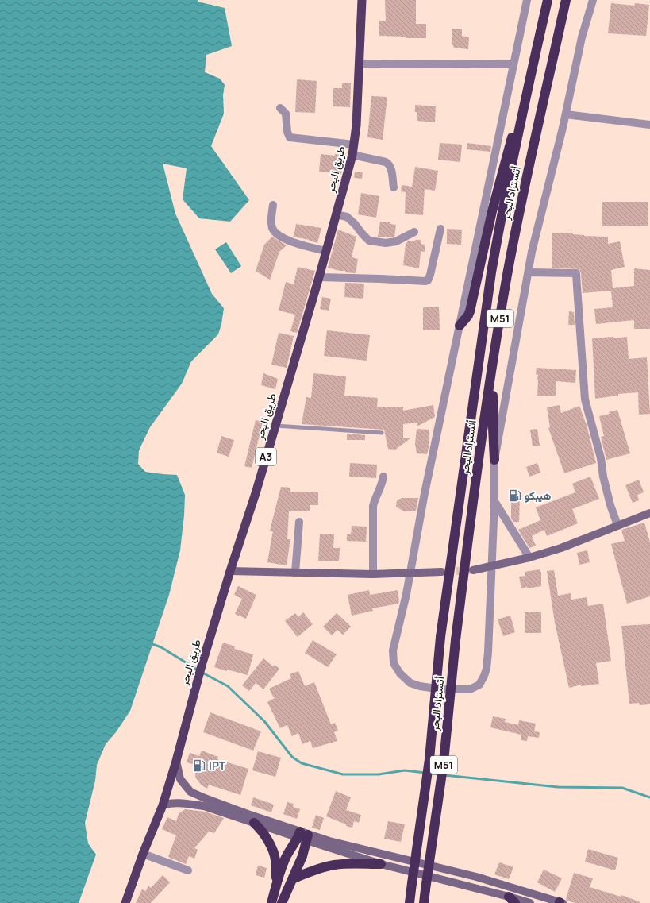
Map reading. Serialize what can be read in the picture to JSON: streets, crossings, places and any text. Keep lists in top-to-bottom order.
{
  "streets": {
    "highway": [
      "طريق البحر",
      "أتستراد البحر",
      "M51",
      "A3"
    ]
  },
  "places": {
    "fuel station": ["هيبكو", "IPT"]
  }
}
